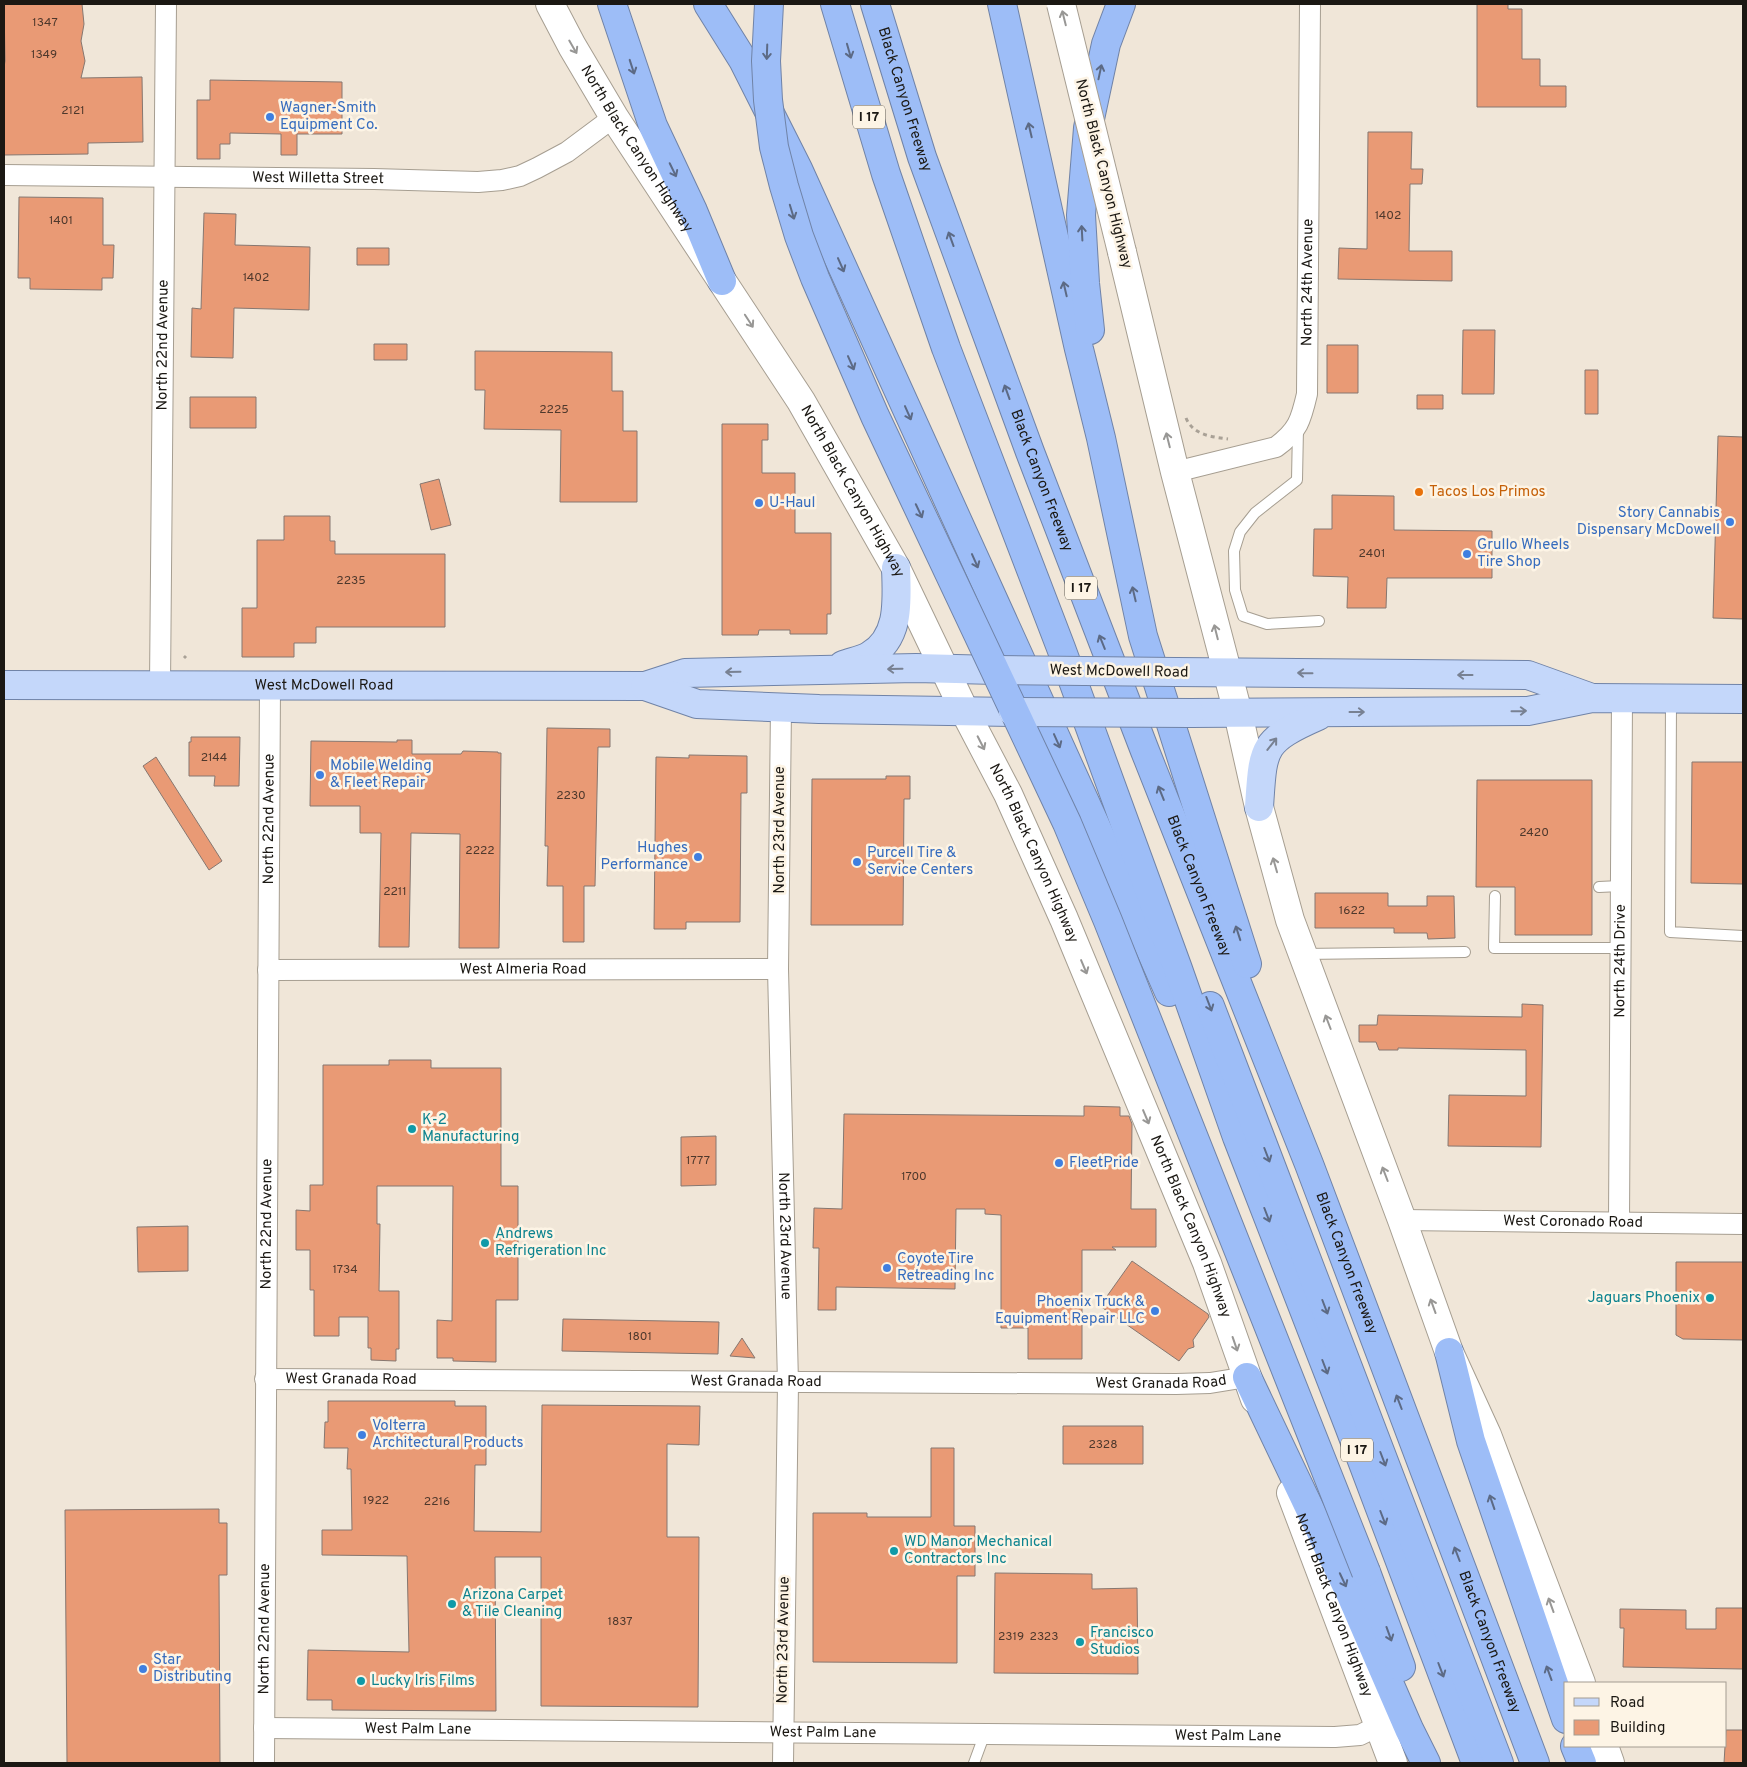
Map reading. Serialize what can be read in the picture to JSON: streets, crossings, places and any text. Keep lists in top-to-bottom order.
{
  "streets": {
    "highway": ["Black Canyon Freeway", "I 17"],
    "main road": ["North Black Canyon Highway", "West McDowell Road"],
    "street": [
      "West Willetta Street",
      "North 24th Avenue",
      "North 22nd Avenue",
      "North 23rd Avenue",
      "North 24th Drive",
      "West Almeria Road",
      "West Coronado Road",
      "West Granada Road",
      "West Palm Lane"
    ]
  },
  "crossings": [
    ["North Black Canyon Highway", "West Willetta Street"],
    ["North Black Canyon Highway", "North 24th Avenue"],
    ["North Black Canyon Highway", "West McDowell Road"],
    ["North Black Canyon Highway", "West Coronado Road"],
    ["North Black Canyon Highway", "West Granada Road"],
    ["North Black Canyon Highway", "West Palm Lane"],
    ["West Willetta Street", "North 22nd Avenue"],
    ["North 22nd Avenue", "West McDowell Road"],
    ["North 22nd Avenue", "West Almeria Road"],
    ["North 22nd Avenue", "West Granada Road"],
    ["North 22nd Avenue", "West Palm Lane"],
    ["West McDowell Road", "North 23rd Avenue"],
    ["West McDowell Road", "North 24th Drive"],
    ["North 23rd Avenue", "West Almeria Road"],
    ["North 23rd Avenue", "West Granada Road"],
    ["North 23rd Avenue", "West Palm Lane"],
    ["North 24th Drive", "West Coronado Road"]
  ],
  "places": [
    "Wagner-Smith Equipment Co.",
    "Tacos Los Primos",
    "U-Haul",
    "Story Cannabis Dispensary McDowell",
    "Grullo Wheels Tire Shop",
    "Mobile Welding & Fleet Repair",
    "Hughes Performance",
    "Purcell Tire & Service Centers",
    "K-2 Manufacturing",
    "FleetPride",
    "Andrews Refrigeration Inc",
    "Coyote Tire Retreading Inc",
    "Jaguars Phoenix",
    "Phoenix Truck & Equipment Repair LLC",
    "Volterra Architectural Products",
    "WD Manor Mechanical Contractors Inc",
    "Arizona Carpet & Tile Cleaning",
    "Francisco Studios",
    "Star Distributing",
    "Lucky Iris Films"
  ],
  "house_numbers": [
    "1347",
    "1349",
    "2121",
    "1402",
    "1401",
    "1402",
    "2225",
    "2401",
    "2235",
    "2144",
    "2230",
    "2420",
    "2222",
    "2211",
    "1622",
    "1777",
    "1700",
    "1734",
    "1801",
    "2328",
    "1922",
    "2216",
    "1837",
    "2319",
    "2323"
  ],
  "legend": ["Road", "Building"]
}
